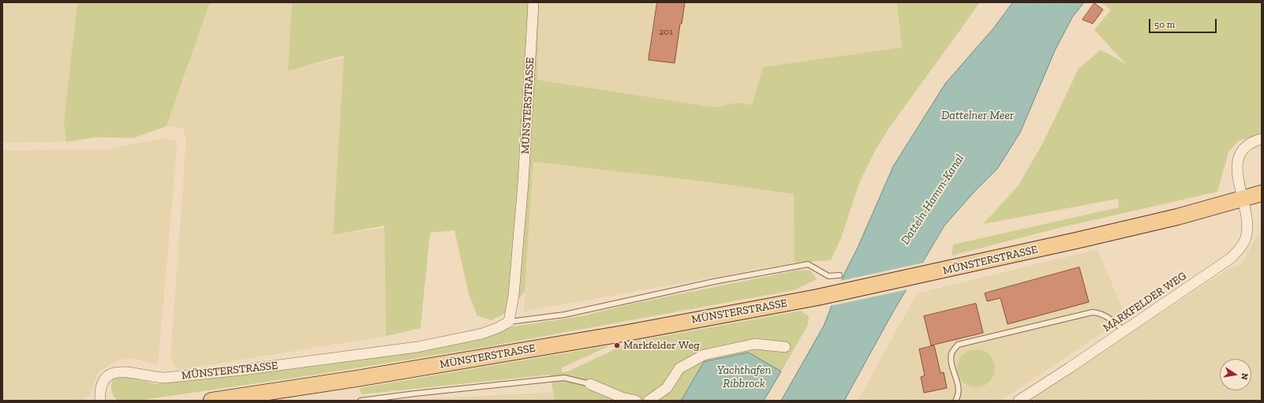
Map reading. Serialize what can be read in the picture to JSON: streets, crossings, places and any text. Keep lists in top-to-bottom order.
{
  "streets": {
    "main road": ["MÜNSTERSTRASSE"],
    "street": ["MARKFELDER WEG"]
  },
  "crossings": [
    ["MÜNSTERSTRASSE", "MARKFELDER WEG"]
  ],
  "water": ["Dattelner Meer", "Datteln-Hamm-Kanal", "Yachthafen Ribbrock"],
  "places": ["Markfelder Weg"],
  "house_numbers": ["201"],
  "scale_bar": "50 m",
  "north": "right"
}
